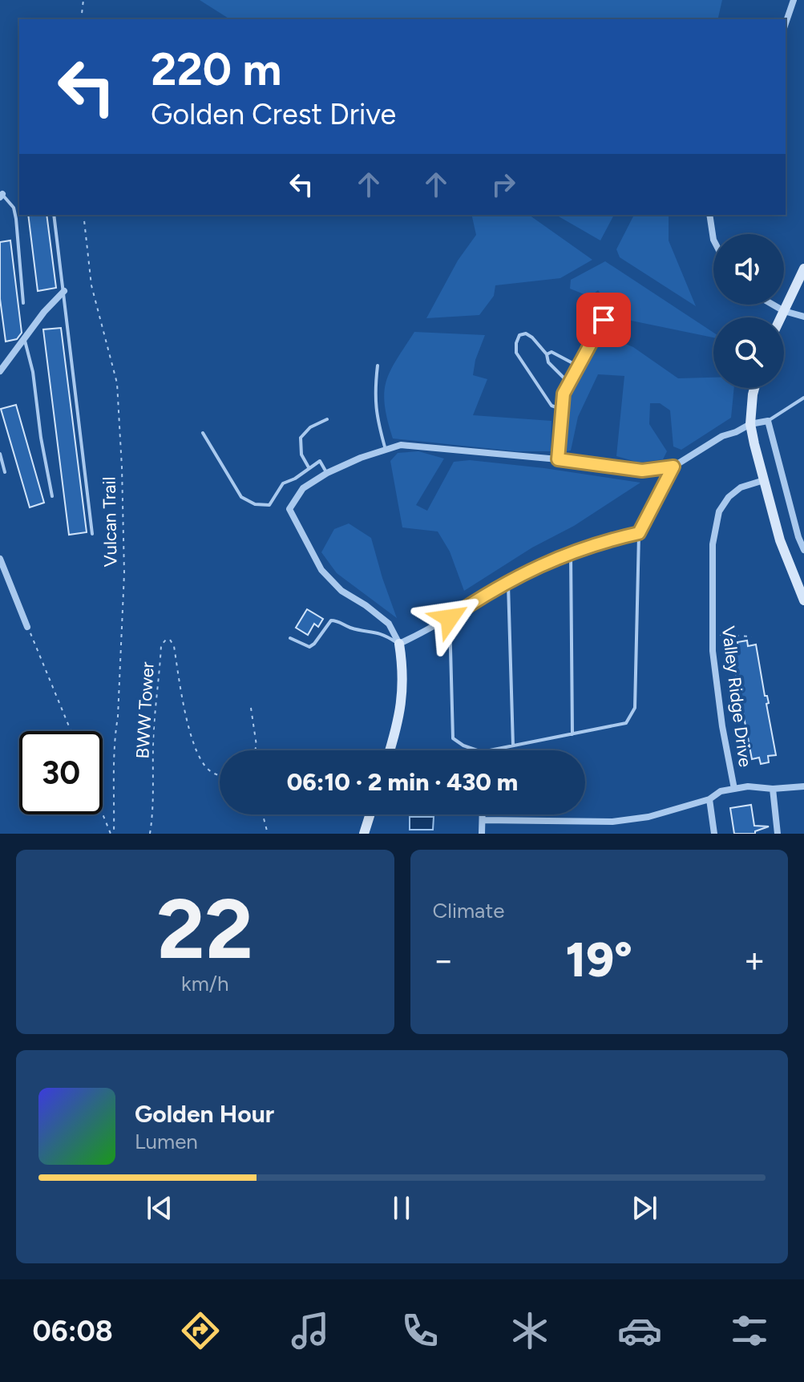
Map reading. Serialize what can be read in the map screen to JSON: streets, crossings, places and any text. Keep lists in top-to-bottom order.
{
  "streets": {
    "street": ["Valley Ridge Drive"],
    "path": ["Vulcan Trail", "BWW Tower"]
  },
  "page": {
    "turn": ["220 m", "Golden Crest Drive"],
    "limit": "30",
    "trip": "06:10 · 2 min · 430 m",
    "tile": [
      ["22", "km/h"],
      "Climate"
    ],
    "heat": ["−", "19°", "+"],
    "song": ["Golden Hour", "Lumen"],
    "tabs": "06:08"
  }
}
